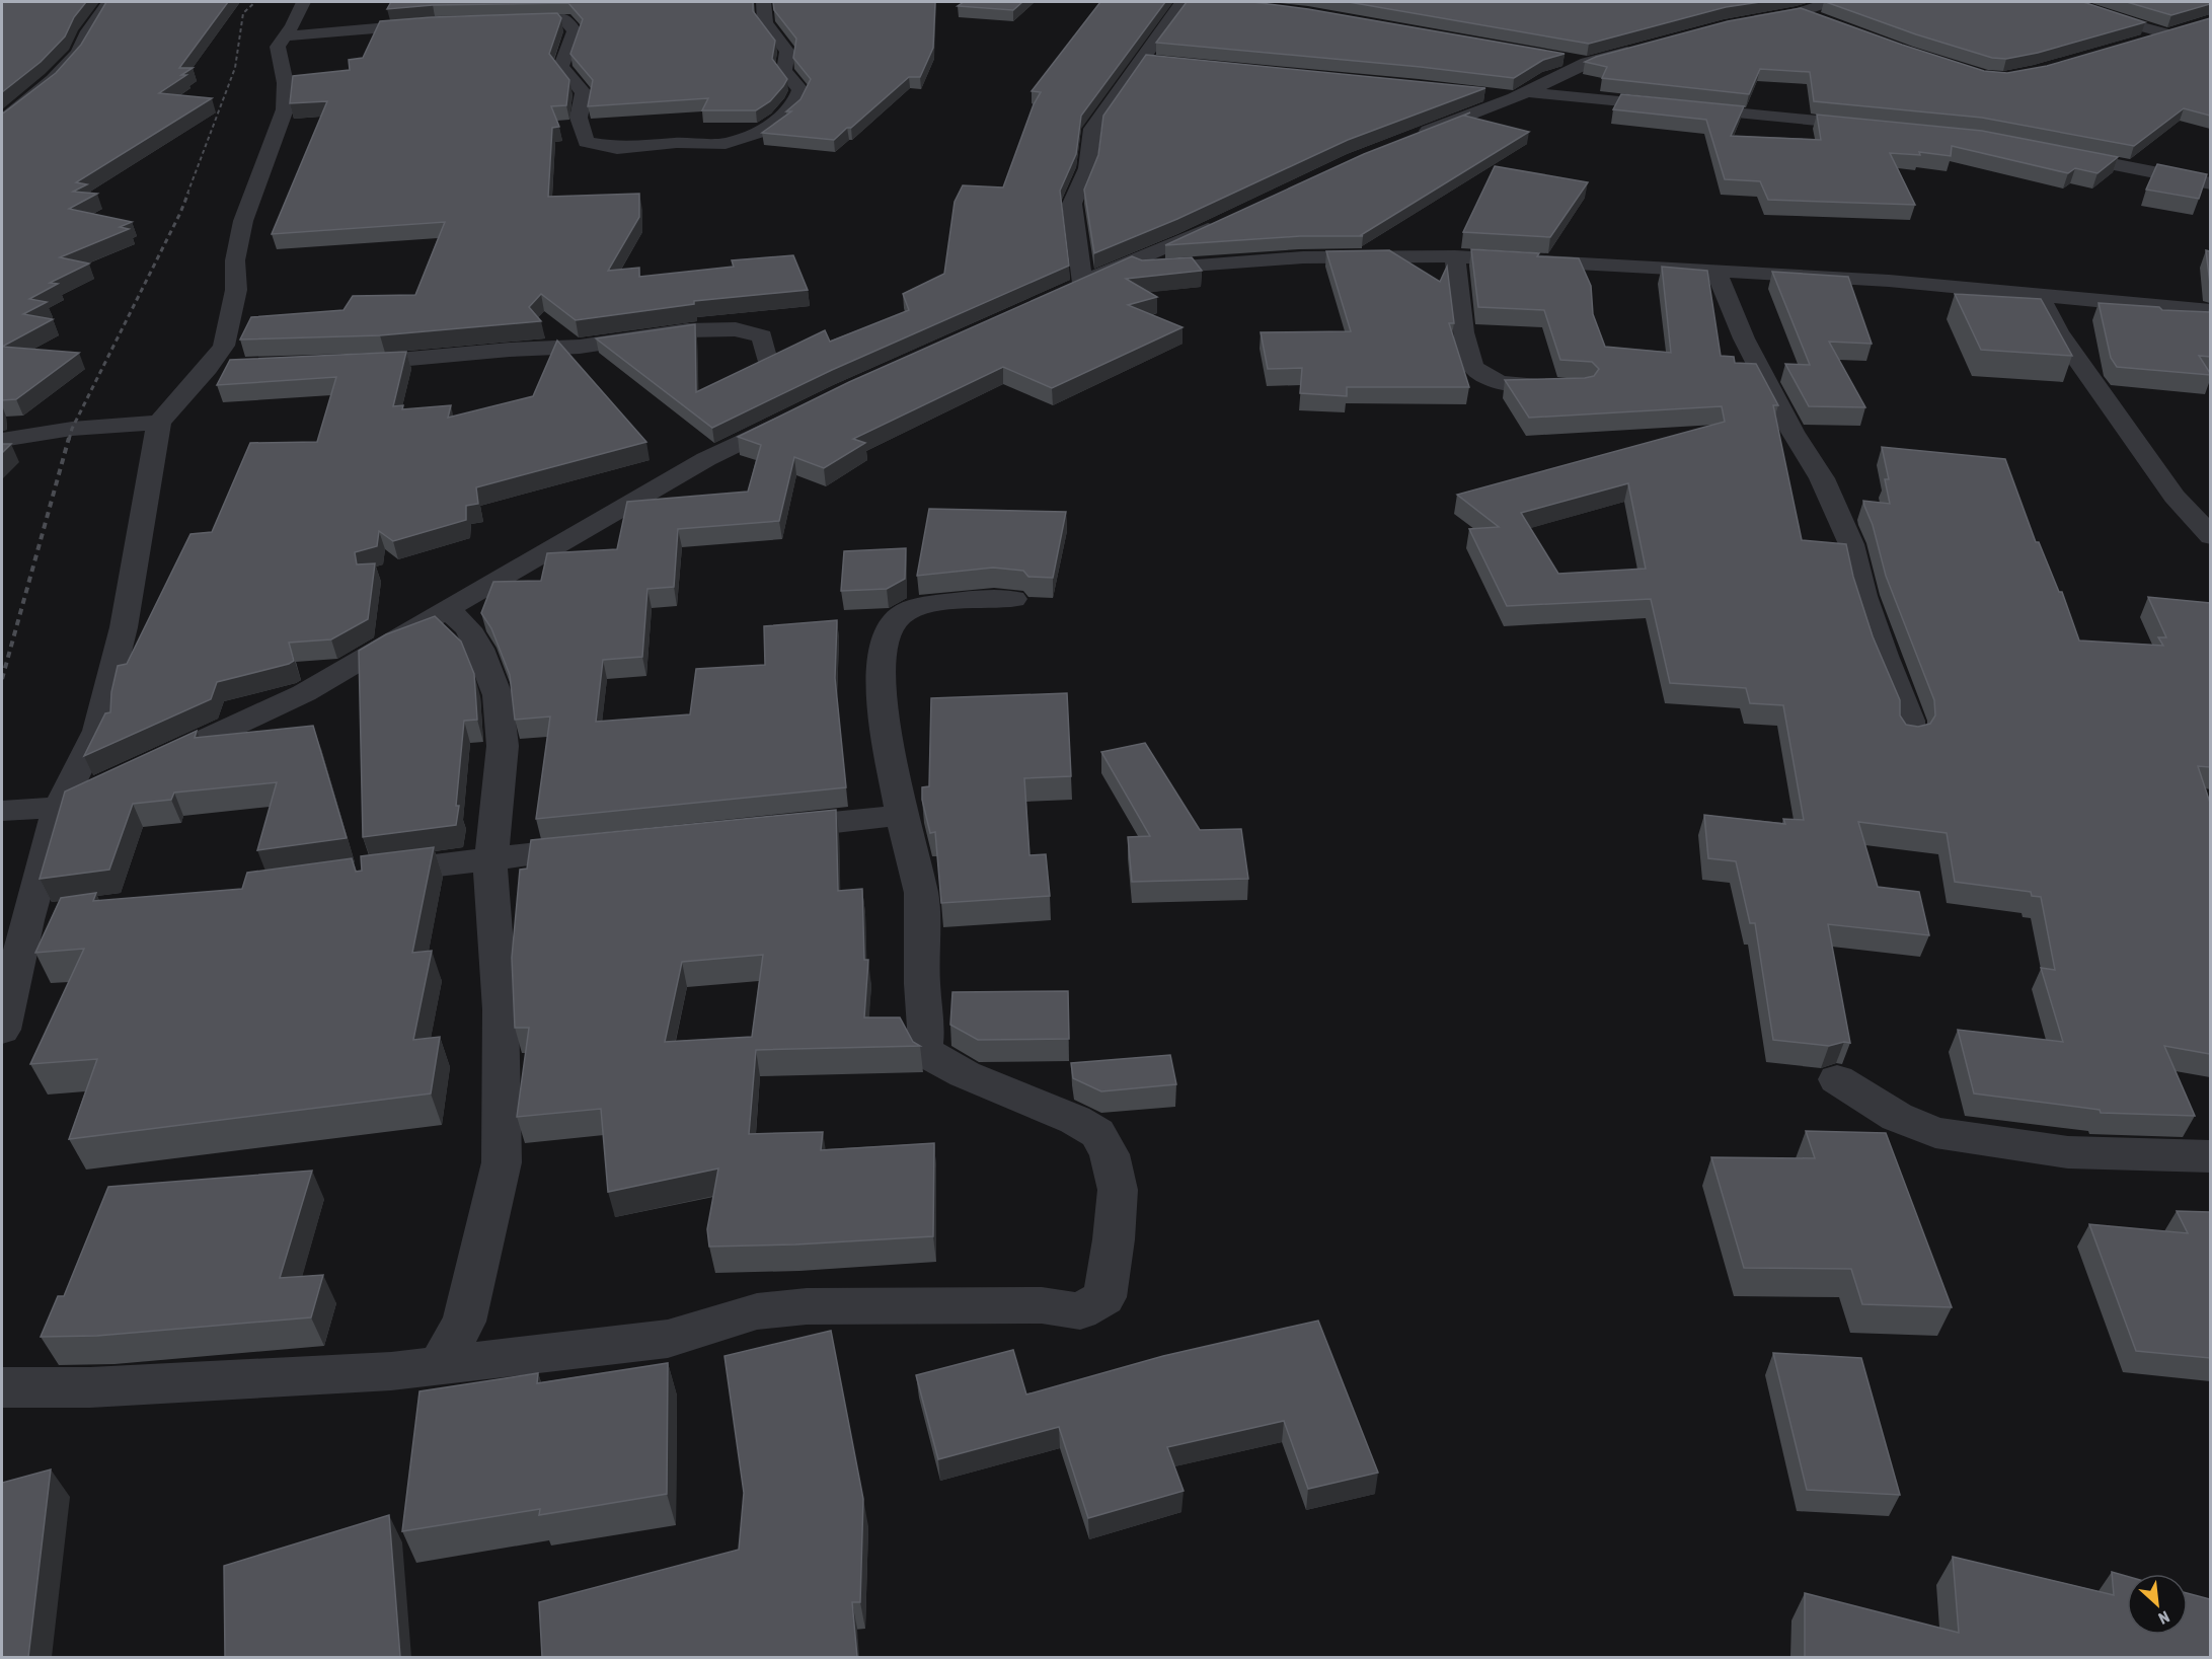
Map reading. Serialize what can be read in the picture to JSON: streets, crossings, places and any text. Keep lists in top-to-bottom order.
{
  "north": "bottom right"
}
